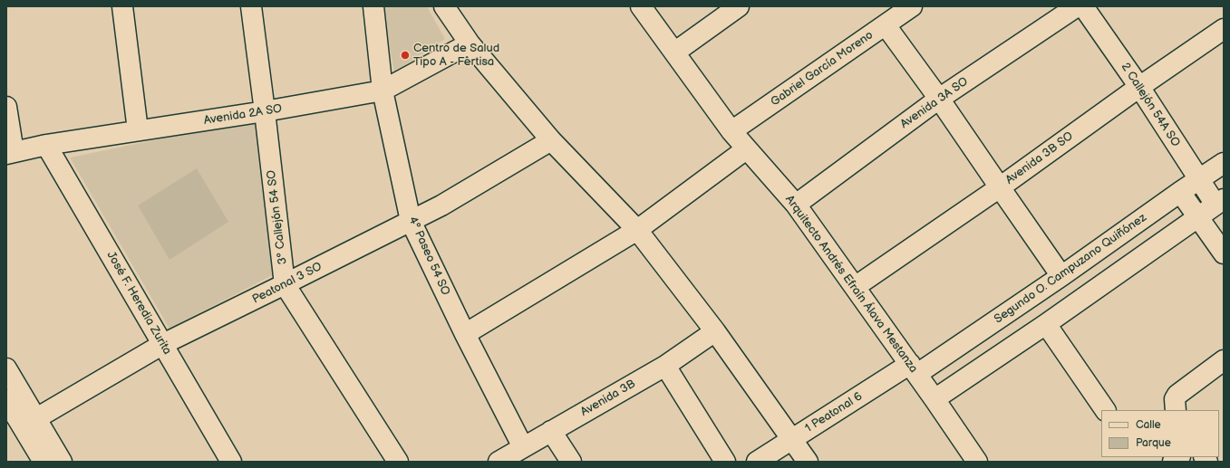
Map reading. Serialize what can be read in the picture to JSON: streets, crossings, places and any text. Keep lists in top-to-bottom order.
{
  "streets": {
    "street": [
      "Gabriel García Moreno",
      "Avenida 3A SO",
      "2 Callejón 54A SO",
      "Avenida 2A SO",
      "Avenida 3B SO",
      "3º Callejón 54 SO",
      "4º Paseo 54 SO",
      "Segundo O. Campuzano Quiñónez",
      "Peatonal 3 SO",
      "Arquitecto Andrés Efraín Álava Mestanza",
      "José F. Heredia Zurita",
      "Avenida 3B",
      "1 Peatonal 6"
    ]
  },
  "crossings": [
    ["Gabriel García Moreno", "Arquitecto Andrés Efraín Álava Mestanza"],
    ["Avenida 3A SO", "Arquitecto Andrés Efraín Álava Mestanza"],
    ["2 Callejón 54A SO", "Avenida 3B SO"],
    ["2 Callejón 54A SO", "Segundo O. Campuzano Quiñónez"],
    ["Avenida 2A SO", "3º Callejón 54 SO"],
    ["Avenida 2A SO", "4º Paseo 54 SO"],
    ["Avenida 2A SO", "José F. Heredia Zurita"],
    ["Avenida 3B SO", "Arquitecto Andrés Efraín Álava Mestanza"],
    ["3º Callejón 54 SO", "Peatonal 3 SO"],
    ["4º Paseo 54 SO", "Peatonal 3 SO"],
    ["4º Paseo 54 SO", "Avenida 3B"],
    ["Segundo O. Campuzano Quiñónez", "Arquitecto Andrés Efraín Álava Mestanza"],
    ["Segundo O. Campuzano Quiñónez", "1 Peatonal 6"],
    ["Peatonal 3 SO", "José F. Heredia Zurita"],
    ["Arquitecto Andrés Efraín Álava Mestanza", "1 Peatonal 6"]
  ],
  "places": ["Centro de Salud Tipo A - Fertisa"],
  "legend": ["Calle", "Parque"]
}
